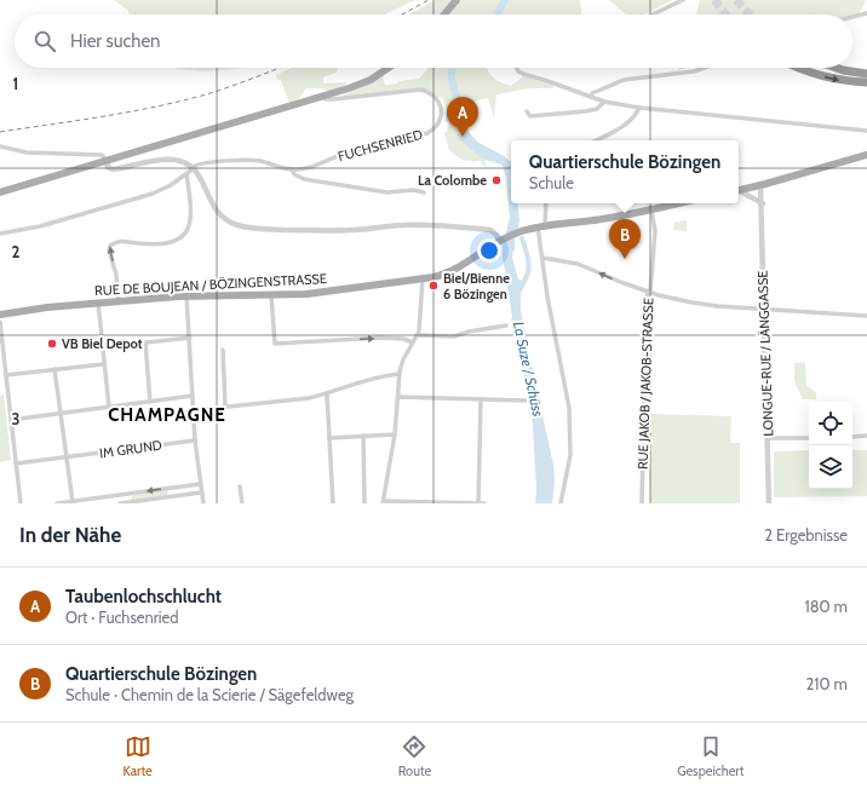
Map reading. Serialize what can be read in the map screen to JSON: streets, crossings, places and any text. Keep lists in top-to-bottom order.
{
  "streets": {
    "main road": ["RUE DE BOUJEAN / BÖZINGENSTRASSE"],
    "street": [
      "FUCHSENRIED",
      "LONGUE-RUE / LÄNGGASSE",
      "RUE JAKOB / JAKOB-STRASSE",
      "IM GRUND"
    ]
  },
  "crossings": [
    ["RUE DE BOUJEAN / BÖZINGENSTRASSE", "RUE JAKOB / JAKOB-STRASSE"]
  ],
  "districts": ["CHAMPAGNE"],
  "water": ["La Suze / Schüss"],
  "places": ["La Colombe", "Biel/Bienne 6 Bözingen", "VB Biel Depot"],
  "page": {
    "search": "Hier suchen",
    "pins": ["A", "B"],
    "popup": ["Quartierschule Bözingen", "Schule"],
    "heading": ["In der Nähe", "2 Ergebnisse"],
    "list": [
      {
        "mark": "A",
        "name": "Taubenlochschlucht",
        "note": "Ort · Fuchsenried",
        "value": "180 m"
      },
      {
        "mark": "B",
        "name": "Quartierschule Bözingen",
        "note": "Schule · Chemin de la Scierie / Sägefeldweg",
        "value": "210 m"
      }
    ],
    "nav": ["Karte", "Route", "Gespeichert"]
  },
  "grid": {
    "rows": ["1", "2", "3"]
  }
}
